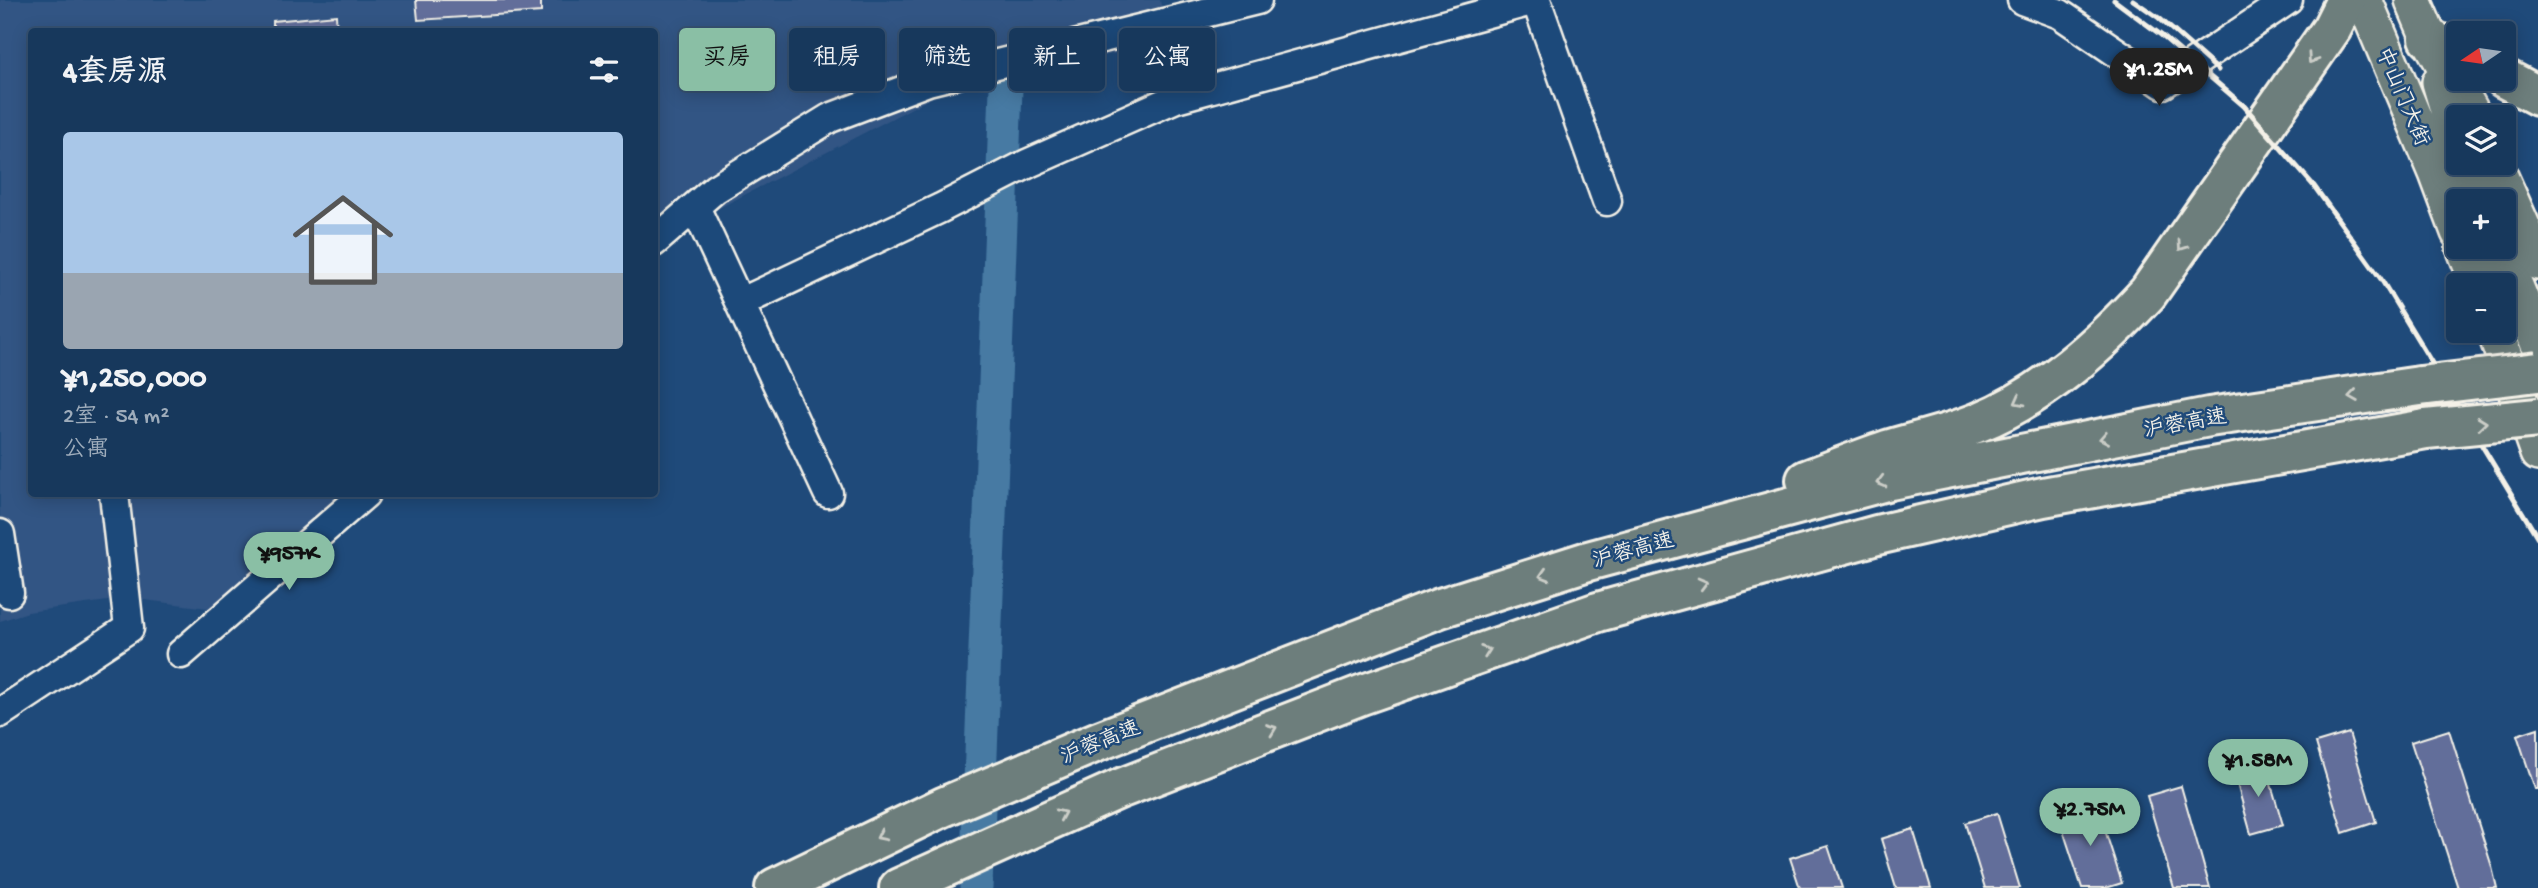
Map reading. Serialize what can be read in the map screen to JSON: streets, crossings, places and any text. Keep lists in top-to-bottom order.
{
  "streets": {
    "highway": ["沪蓉高速"],
    "main road": ["中山门大街"]
  },
  "north": "left",
  "page": {
    "map_buttons": ["+", "−"],
    "chip": [
      "买房",
      "租房",
      "筛选",
      "新上",
      "公寓"
    ],
    "heading": "4套房源",
    "price": [
      "¥1.25M",
      "¥957K",
      "¥1.58M",
      "¥2.75M"
    ],
    "list": [
      {
        "name": "¥1,250,000",
        "note": "2室 · 54 m² · 公寓"
      }
    ]
  }
}
